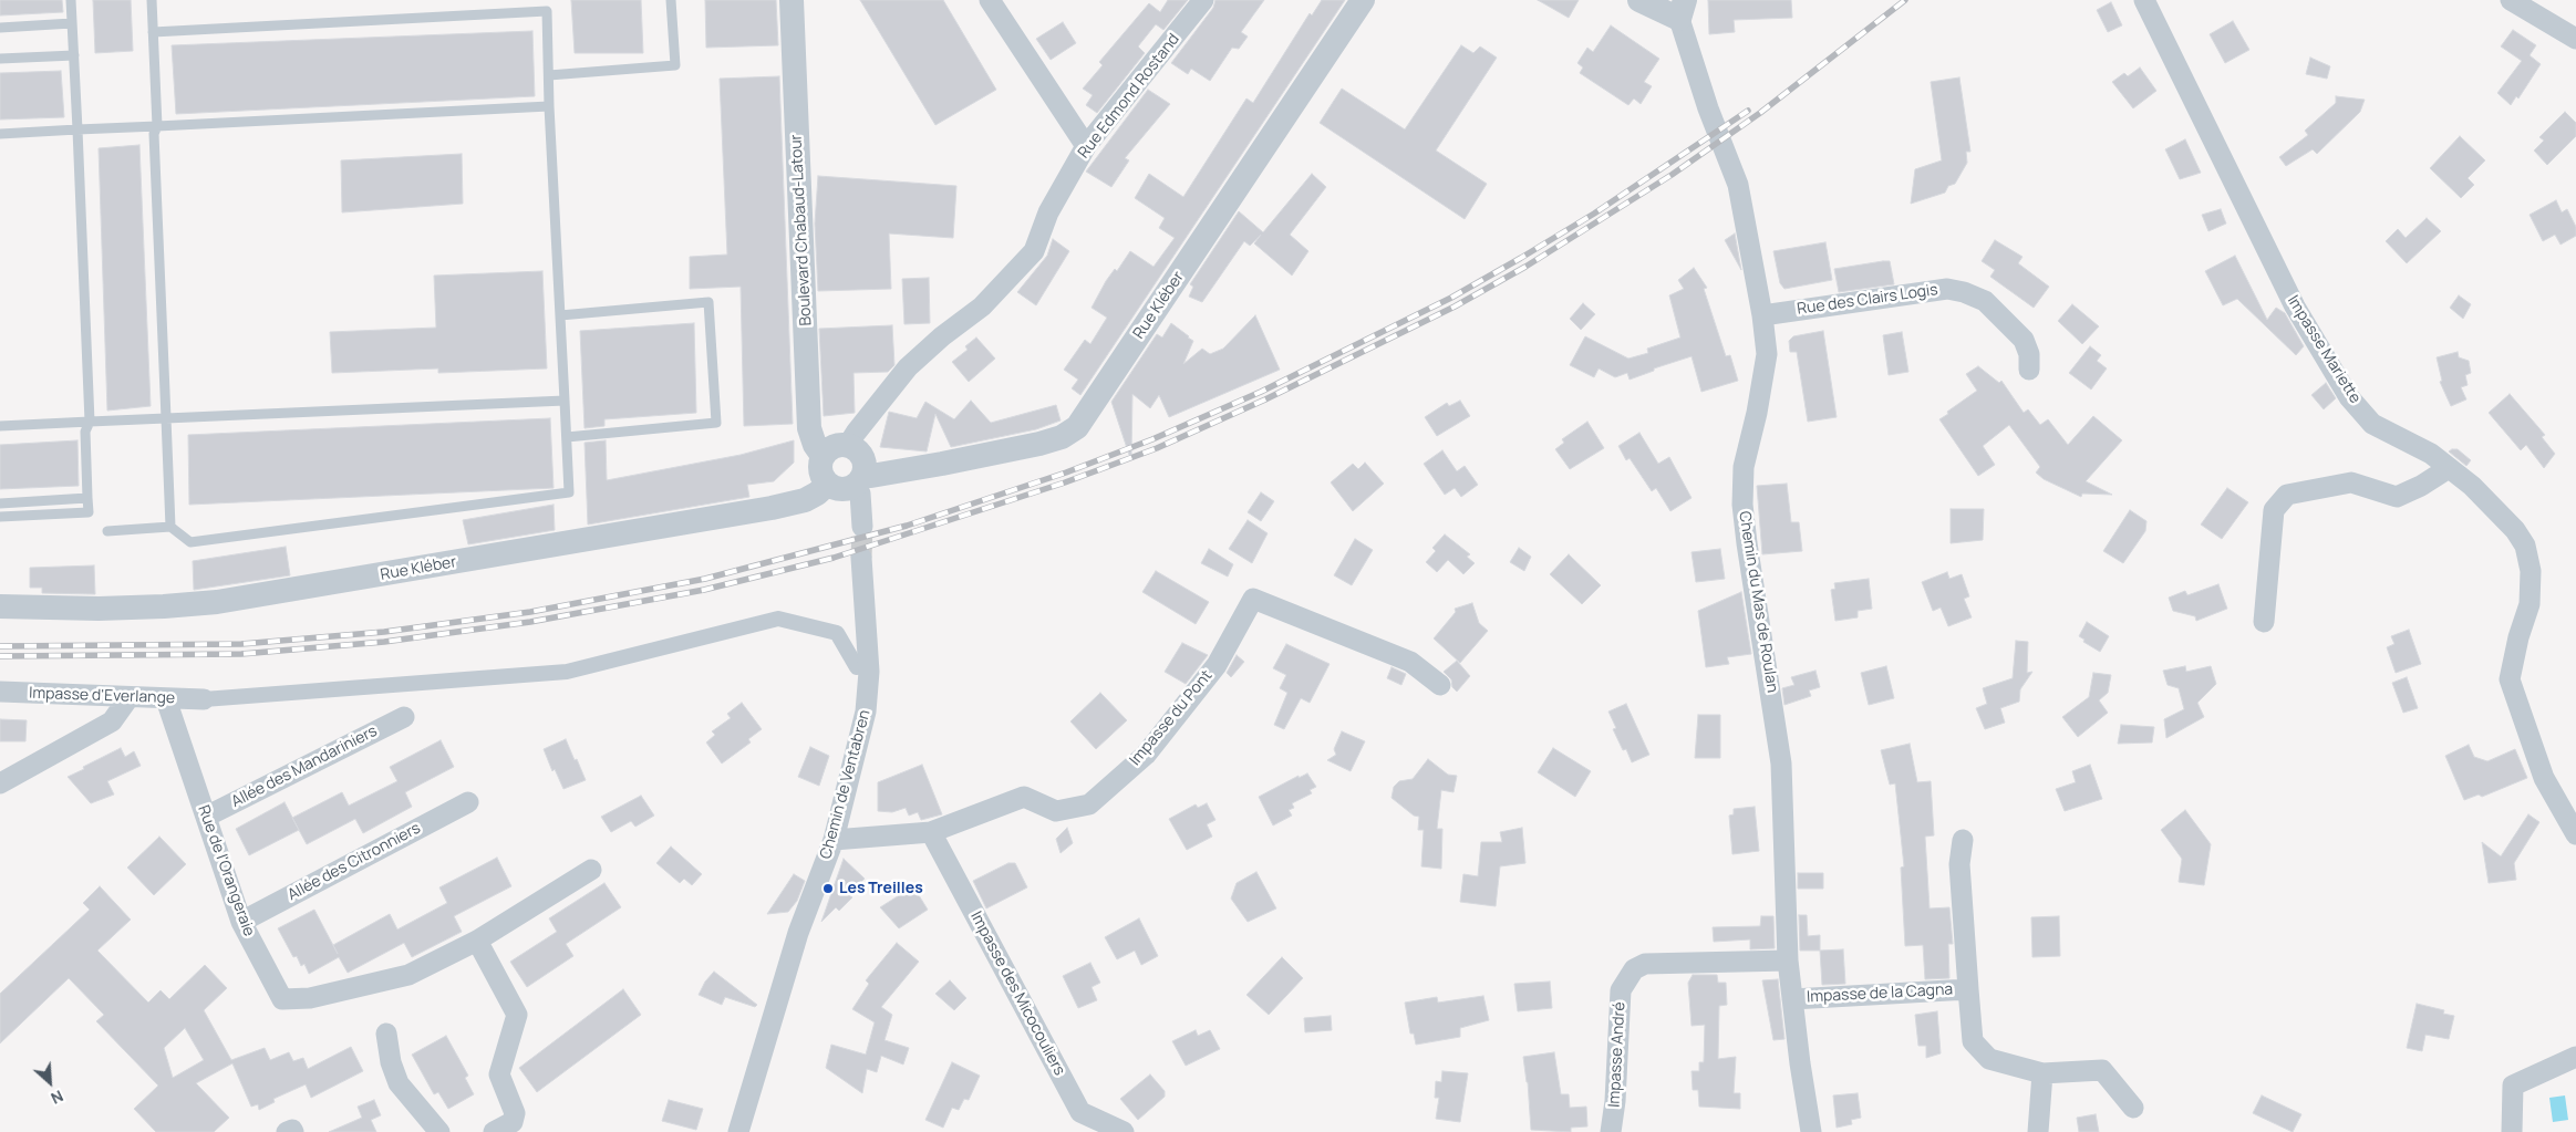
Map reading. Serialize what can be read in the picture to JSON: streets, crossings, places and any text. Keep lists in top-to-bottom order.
{
  "streets": {
    "street": [
      "Rue Edmond Rostand",
      "Boulevard Chabaud-Latour",
      "Rue des Clairs Logis",
      "Rue Kléber",
      "Impasse Mariette",
      "Chemin du Mas de Roulan",
      "Impasse d'Everlange",
      "Impasse du Pont",
      "Allée des Mandariniers",
      "Chemin de Ventabren",
      "Allée des Citronniers",
      "Rue de l'Orangeraie",
      "Impasse des Micocouliers",
      "Impasse de la Cagna",
      "Impasse André"
    ]
  },
  "crossings": [
    ["Rue Edmond Rostand", "Boulevard Chabaud-Latour"],
    ["Rue Edmond Rostand", "Rue Kléber"],
    ["Boulevard Chabaud-Latour", "Rue Kléber"],
    ["Rue des Clairs Logis", "Chemin du Mas de Roulan"],
    ["Chemin du Mas de Roulan", "Impasse de la Cagna"],
    ["Chemin du Mas de Roulan", "Impasse André"],
    ["Impasse d'Everlange", "Rue de l'Orangeraie"],
    ["Impasse du Pont", "Chemin de Ventabren"],
    ["Impasse du Pont", "Impasse des Micocouliers"],
    ["Allée des Mandariniers", "Rue de l'Orangeraie"],
    ["Allée des Citronniers", "Rue de l'Orangeraie"]
  ],
  "places": ["Les Treilles"],
  "north": "bottom right"
}
